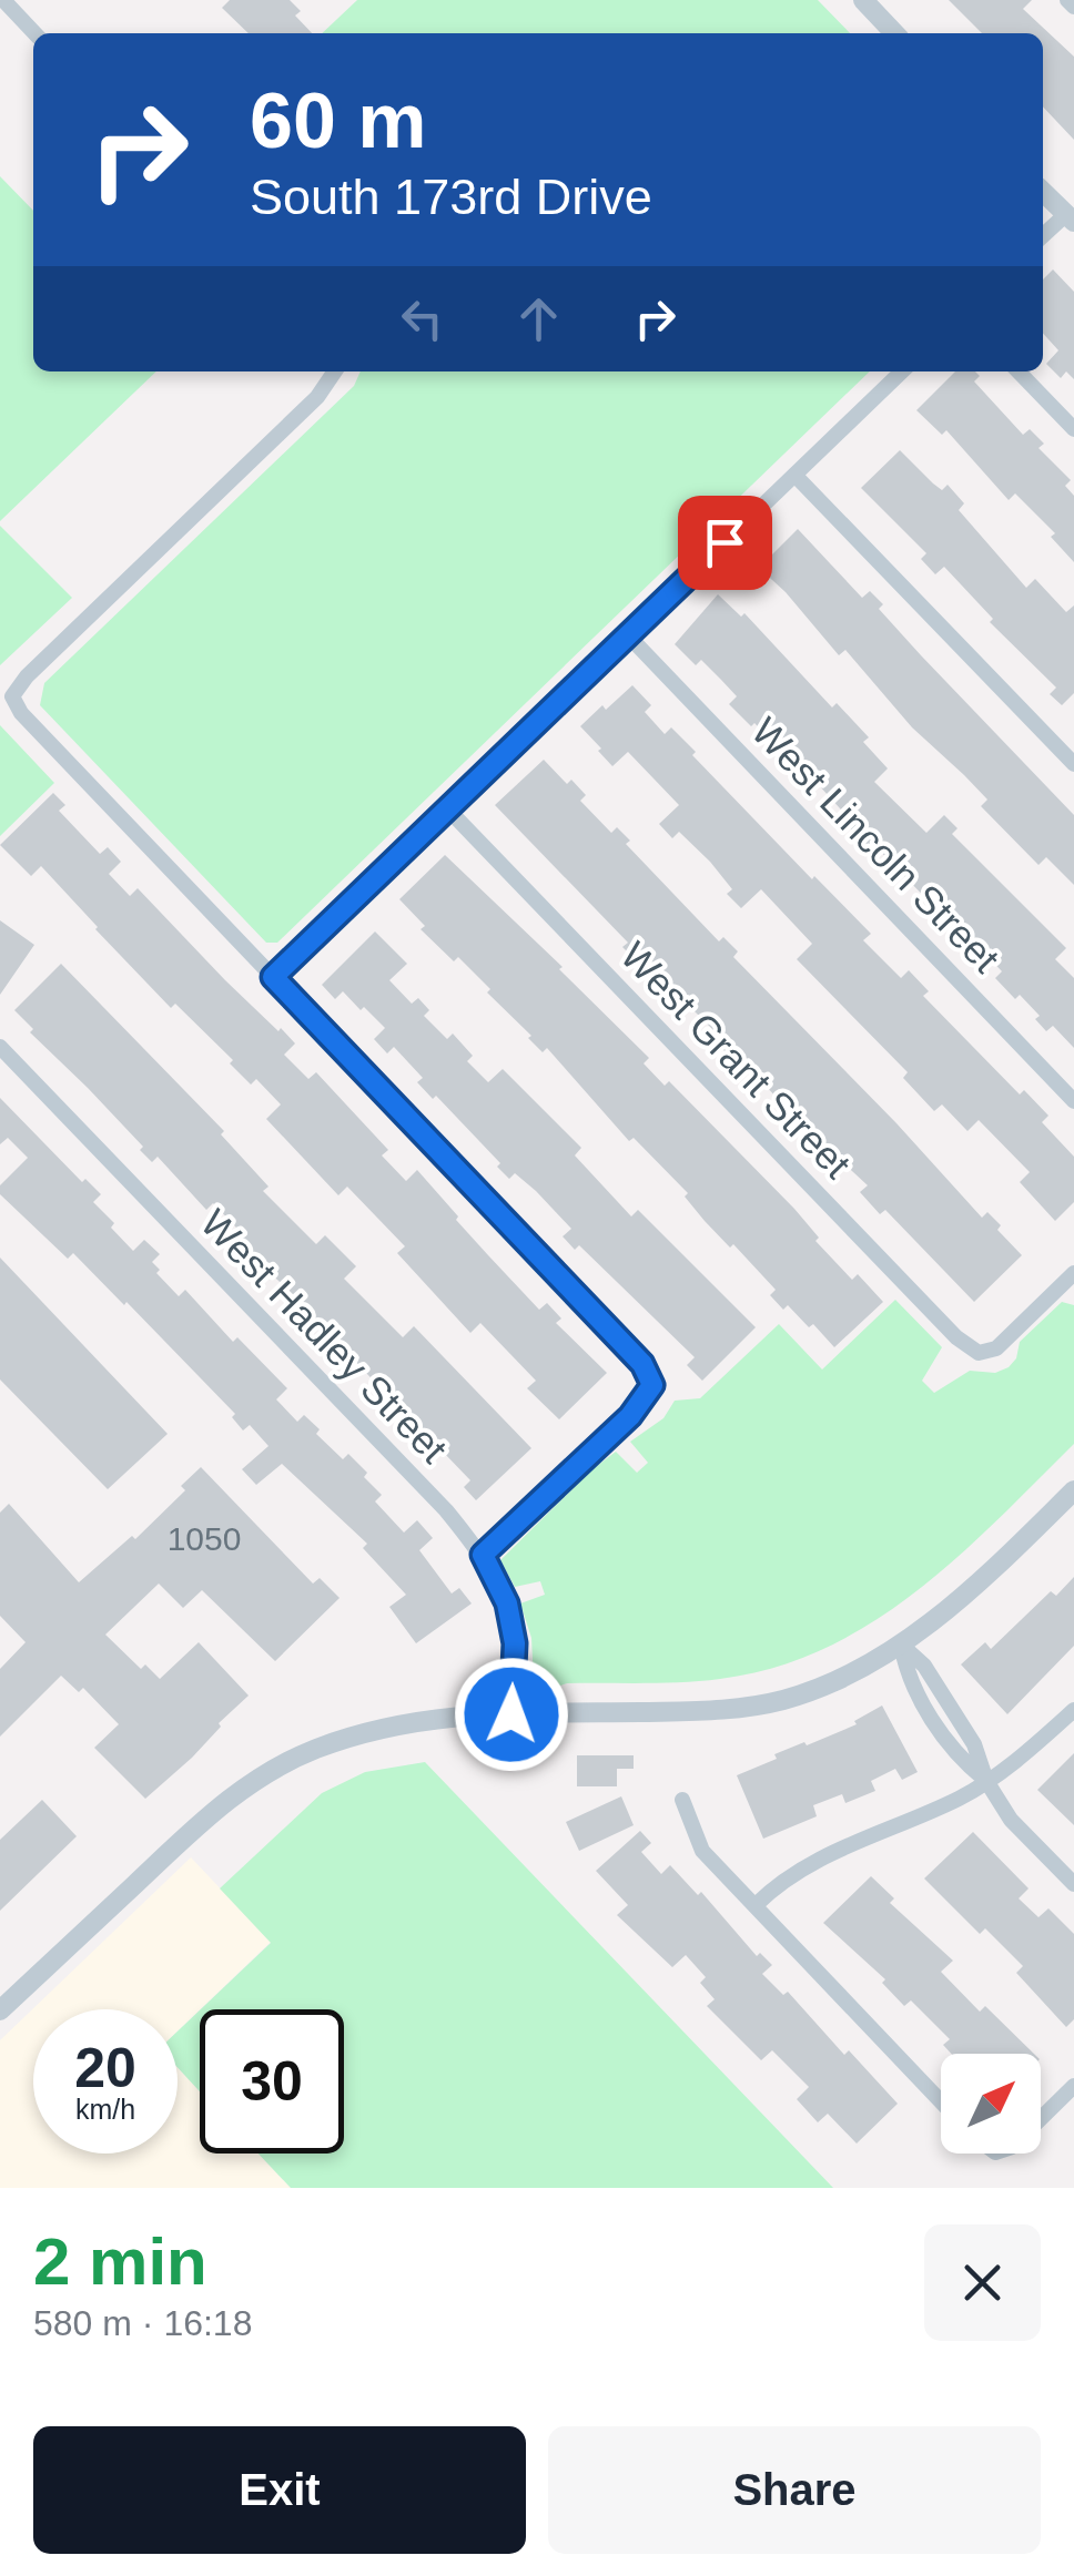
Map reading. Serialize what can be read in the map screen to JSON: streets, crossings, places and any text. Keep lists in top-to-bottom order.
{
  "streets": {
    "street": ["West Lincoln Street", "West Grant Street", "West Hadley Street"]
  },
  "house_numbers": ["1050"],
  "north": "top right",
  "page": {
    "turn": ["60 m", "South 173rd Drive"],
    "speed": "20 km/h",
    "limit": "30",
    "heading": ["2 min", "580 m · 16:18"],
    "buttons": ["Exit", "Share"]
  }
}
